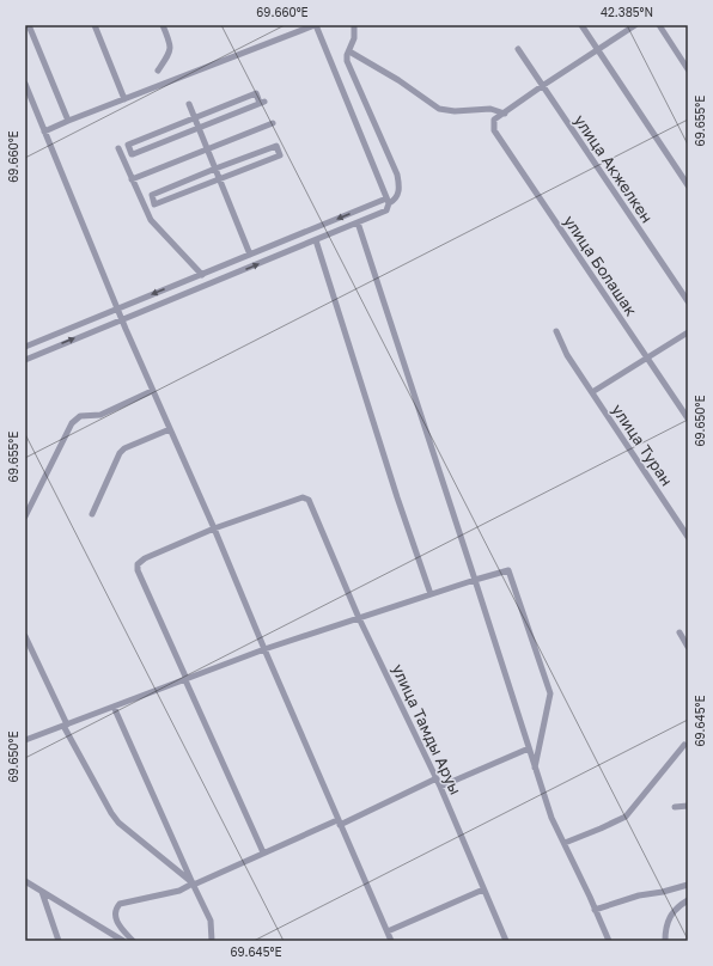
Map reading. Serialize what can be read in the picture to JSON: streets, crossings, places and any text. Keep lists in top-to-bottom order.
{
  "streets": {
    "street": [
      "улица Акжелкен",
      "улица Болашак",
      "улица Туран",
      "улица Тамды Аруы"
    ]
  },
  "coordinates": [
    "69.660°E",
    "42.385°N",
    "69.655°E",
    "69.650°E",
    "69.645°E"
  ]
}
